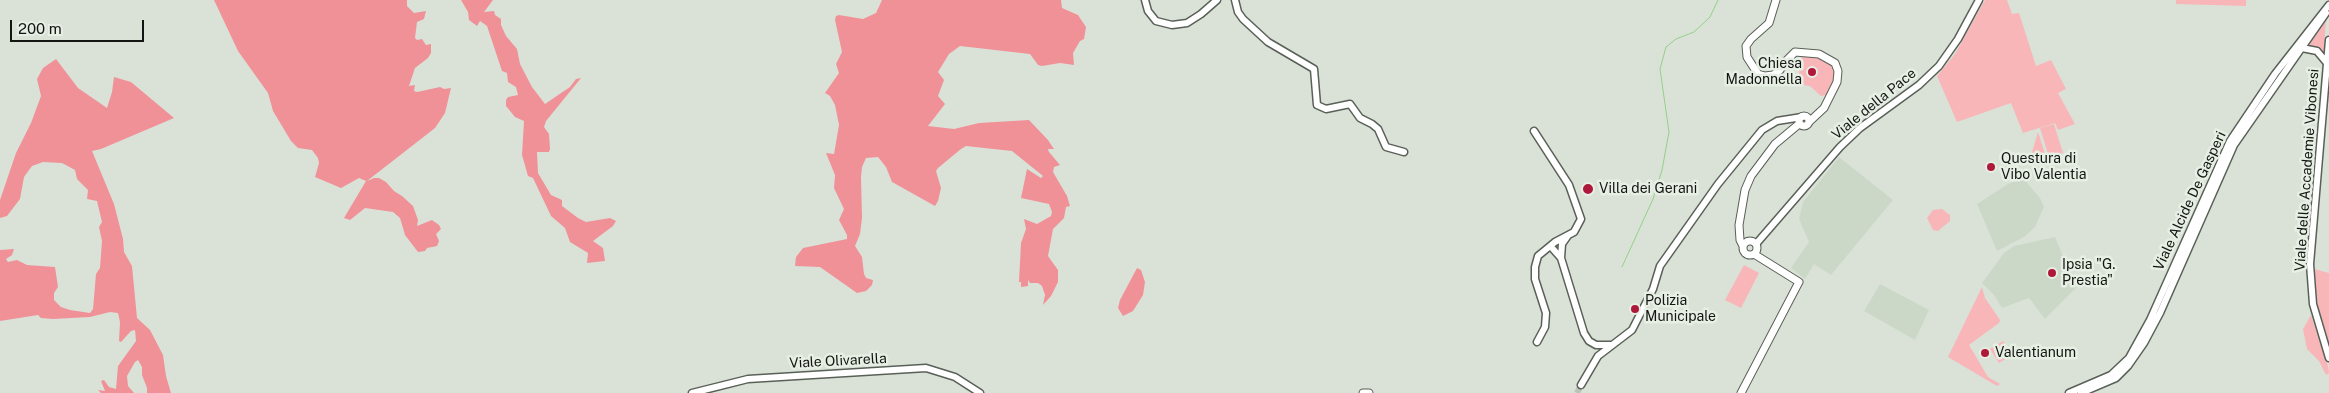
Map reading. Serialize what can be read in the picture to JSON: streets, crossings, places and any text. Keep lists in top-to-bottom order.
{
  "streets": {
    "main road": [
      "Viale della Pace",
      "Viale delle Accademie Vibonesi",
      "Viale Alcide De Gasperi",
      "Viale Olivarella"
    ]
  },
  "places": [
    "Chiesa Madonnella",
    "Questura di Vibo Valentia",
    "Villa dei Gerani",
    "Ipsia \"G. Prestia\"",
    "Polizia Municipale",
    "Valentianum"
  ],
  "scale_bar": "200 m"
}
